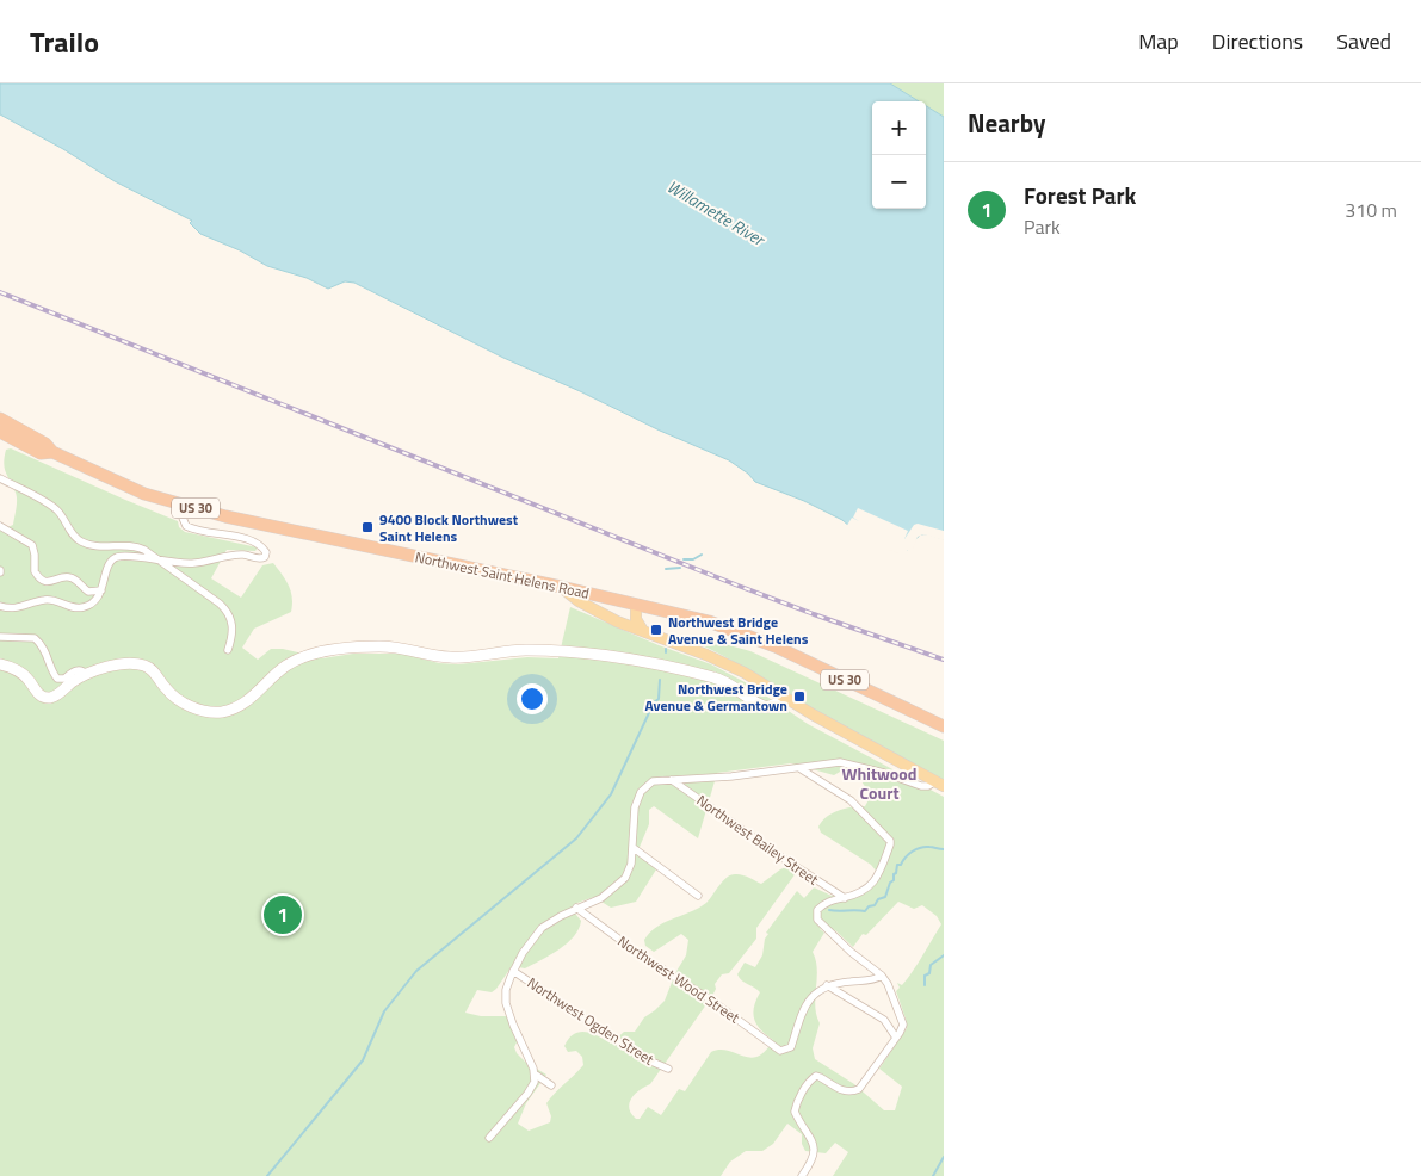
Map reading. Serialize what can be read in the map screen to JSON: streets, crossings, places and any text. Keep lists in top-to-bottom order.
{
  "streets": {
    "highway": ["US 30", "Northwest Saint Helens Road"],
    "street": ["Northwest Bailey Street", "Northwest Wood Street", "Northwest Ogden Street"]
  },
  "districts": ["Whitwood Court"],
  "water": ["Willamette River"],
  "places": {
    "transit": ["9400 Block Northwest Saint Helens", "Northwest Bridge Avenue & Saint Helens", "Northwest Bridge Avenue & Germantown"]
  },
  "page": {
    "header": "Trailo",
    "nav": ["Map", "Directions", "Saved"],
    "heading": "Nearby",
    "map_buttons": ["+", "−"],
    "list": [
      {
        "mark": "1",
        "name": "Forest Park",
        "note": "Park",
        "value": "310 m"
      }
    ],
    "pins": "1"
  }
}
